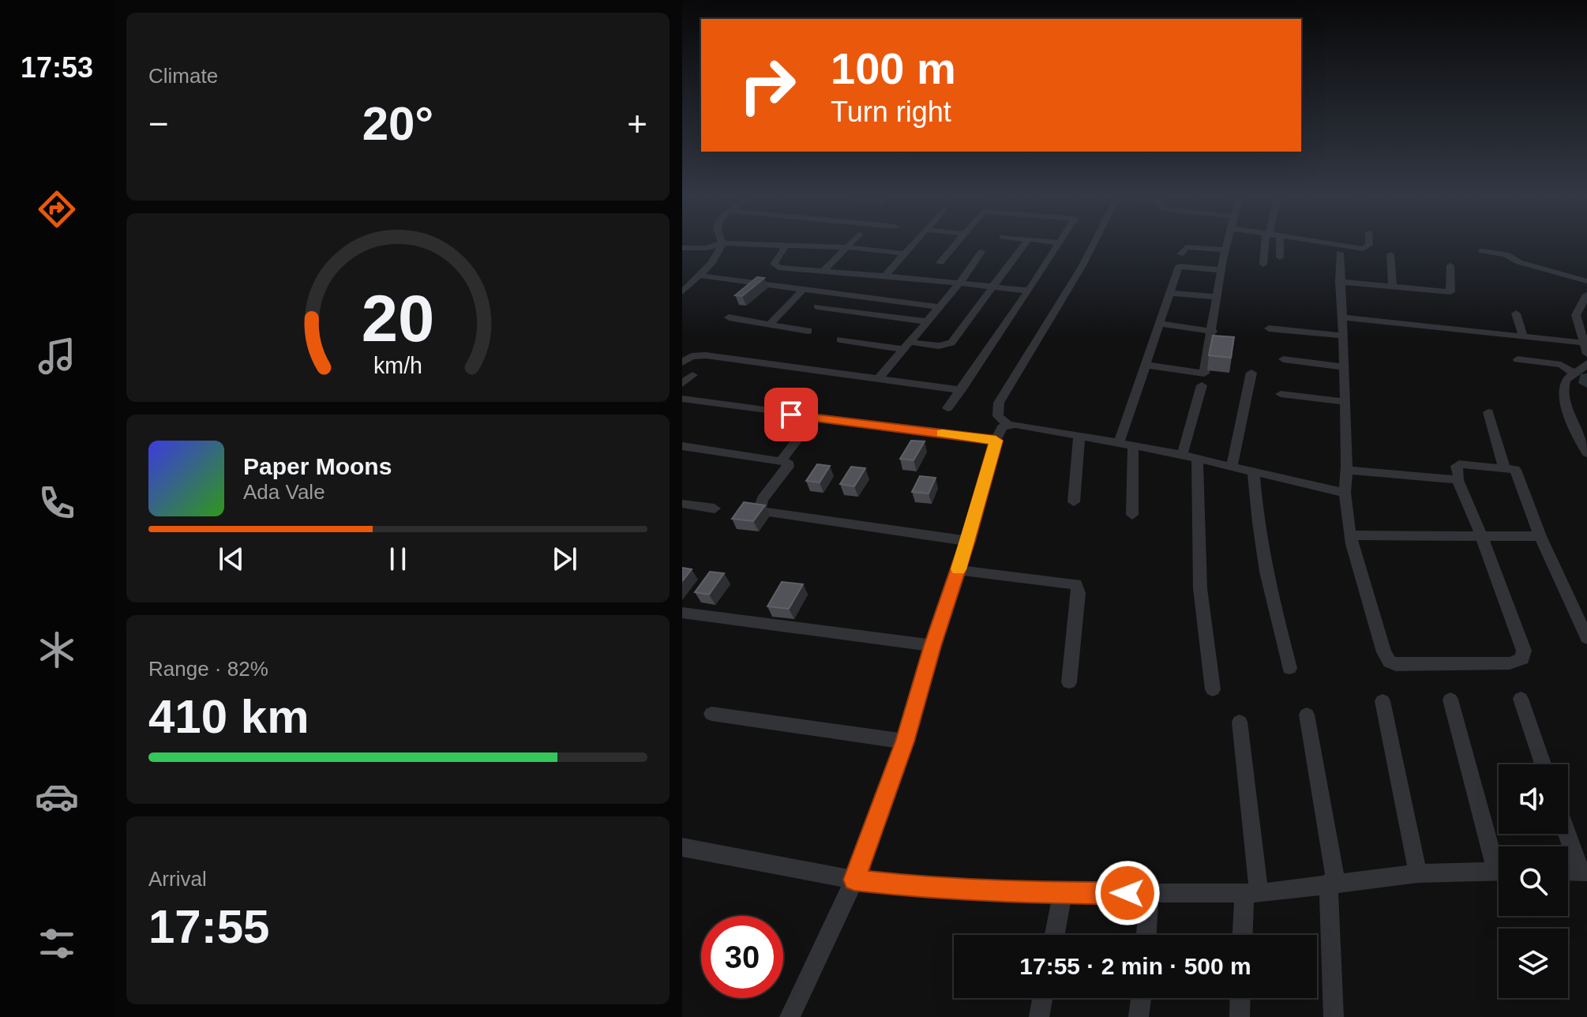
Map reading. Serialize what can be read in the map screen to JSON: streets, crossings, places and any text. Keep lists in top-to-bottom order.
{
  "page": {
    "tabs": "17:53",
    "tile": [
      "Climate",
      ["Range · 82%", "410 km"],
      ["Arrival", "17:55"]
    ],
    "turn": ["100 m", "Turn right"],
    "heat": ["−", "20°", "+"],
    "song": ["Paper Moons", "Ada Vale"],
    "limit": "30",
    "trip": "17:55 · 2 min · 500 m",
    "gauge": ["20", "km/h"]
  }
}
